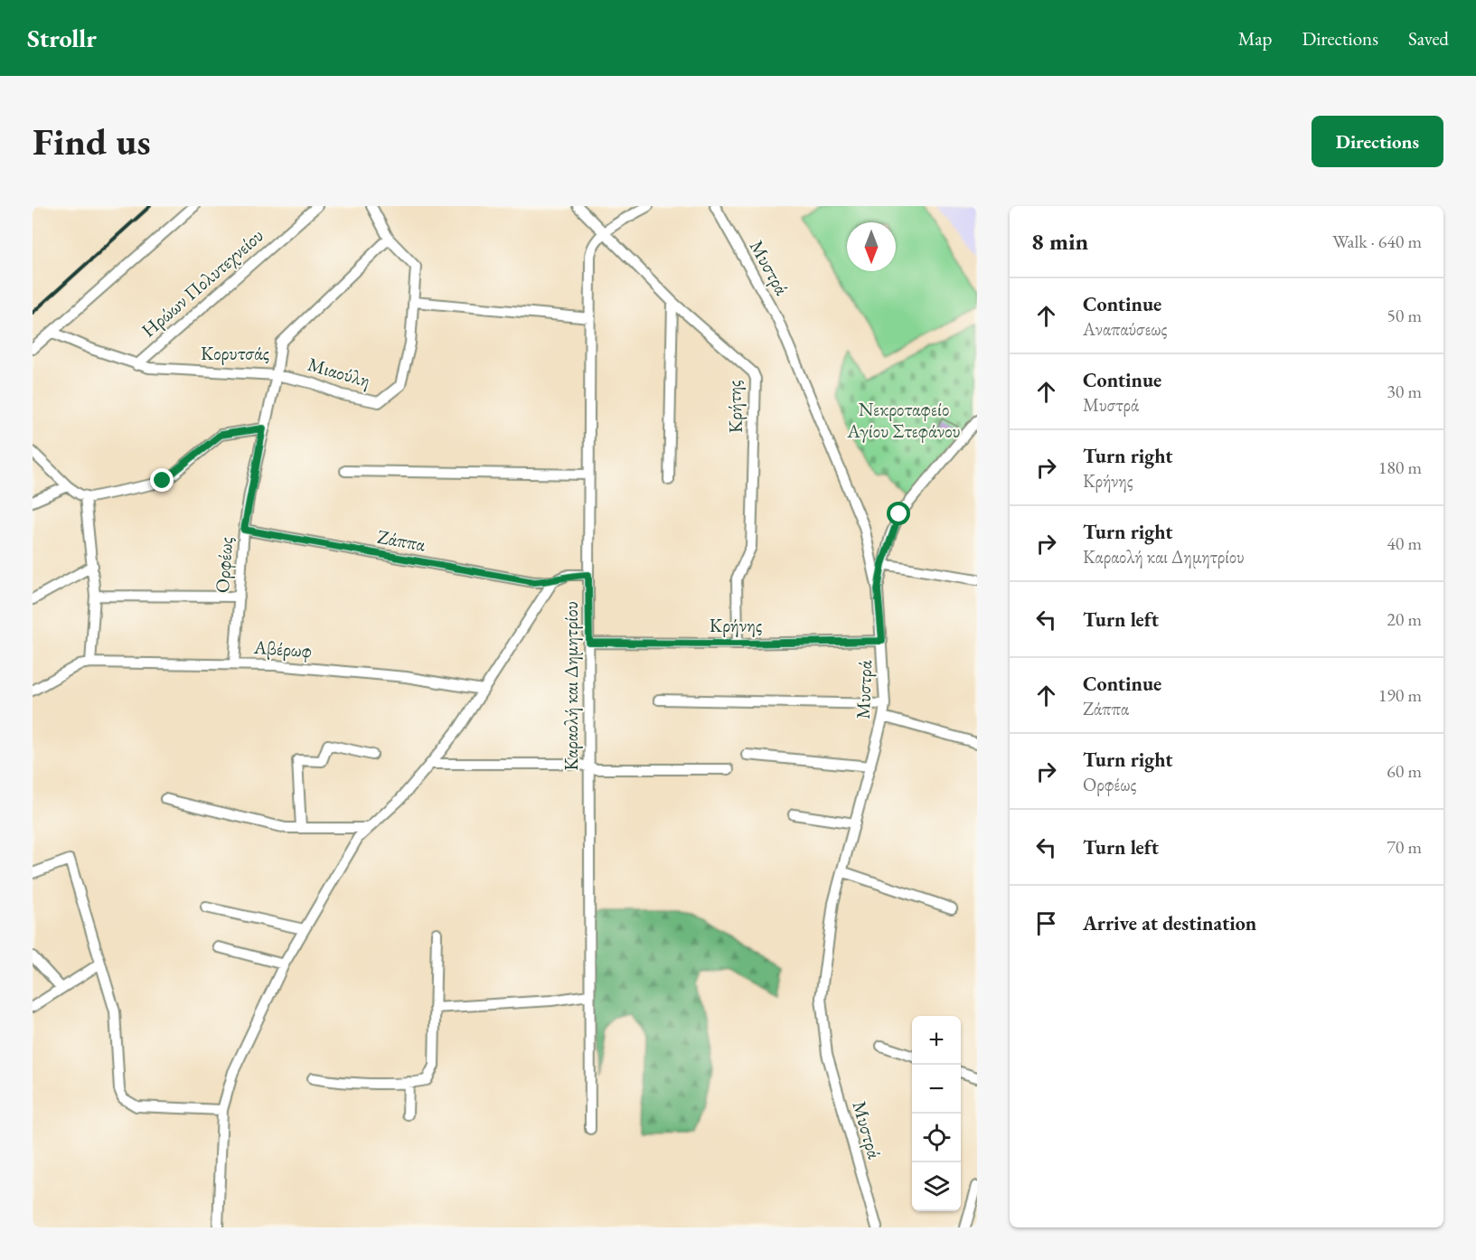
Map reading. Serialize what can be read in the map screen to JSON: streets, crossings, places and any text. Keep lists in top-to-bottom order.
{
  "streets": {
    "street": [
      "Μυστρά",
      "Ηρώων Πολυτεχνείου",
      "Κορυτσάς",
      "Μιαούλη",
      "Κρήτης",
      "Ζάππα",
      "Ορφέως",
      "Κρήνης",
      "Αβέρωφ",
      "Καραολή και Δημητρίου"
    ]
  },
  "crossings": [
    ["Μυστρά", "Κρήνης"],
    ["Ηρώων Πολυτεχνείου", "Κορυτσάς"],
    ["Κορυτσάς", "Μιαούλη"],
    ["Κορυτσάς", "Ορφέως"],
    ["Μιαούλη", "Ορφέως"],
    ["Κρήτης", "Κρήνης"],
    ["Κρήτης", "Καραολή και Δημητρίου"],
    ["Ζάππα", "Ορφέως"],
    ["Ζάππα", "Καραολή και Δημητρίου"],
    ["Ορφέως", "Αβέρωφ"],
    ["Κρήνης", "Καραολή και Δημητρίου"]
  ],
  "parks": ["Νεκροταφείο Αγίου Στεφάνου"],
  "north": "bottom",
  "page": {
    "header": "Strollr",
    "nav": ["Map", "Directions", "Saved"],
    "buttons": "Directions",
    "title": "Find us",
    "heading": ["8 min", "Walk · 640 m"],
    "list": [
      ["Continue", "Αναπαύσεως", "50 m"],
      ["Continue", "Μυστρά", "30 m"],
      ["Turn right", "Κρήνης", "180 m"],
      ["Turn right", "Καραολή και Δημητρίου", "40 m"],
      ["Turn left", "20 m"],
      ["Continue", "Ζάππα", "190 m"],
      ["Turn right", "Ορφέως", "60 m"],
      ["Turn left", "70 m"],
      "Arrive at destination"
    ],
    "map_buttons": ["+", "−"]
  }
}
